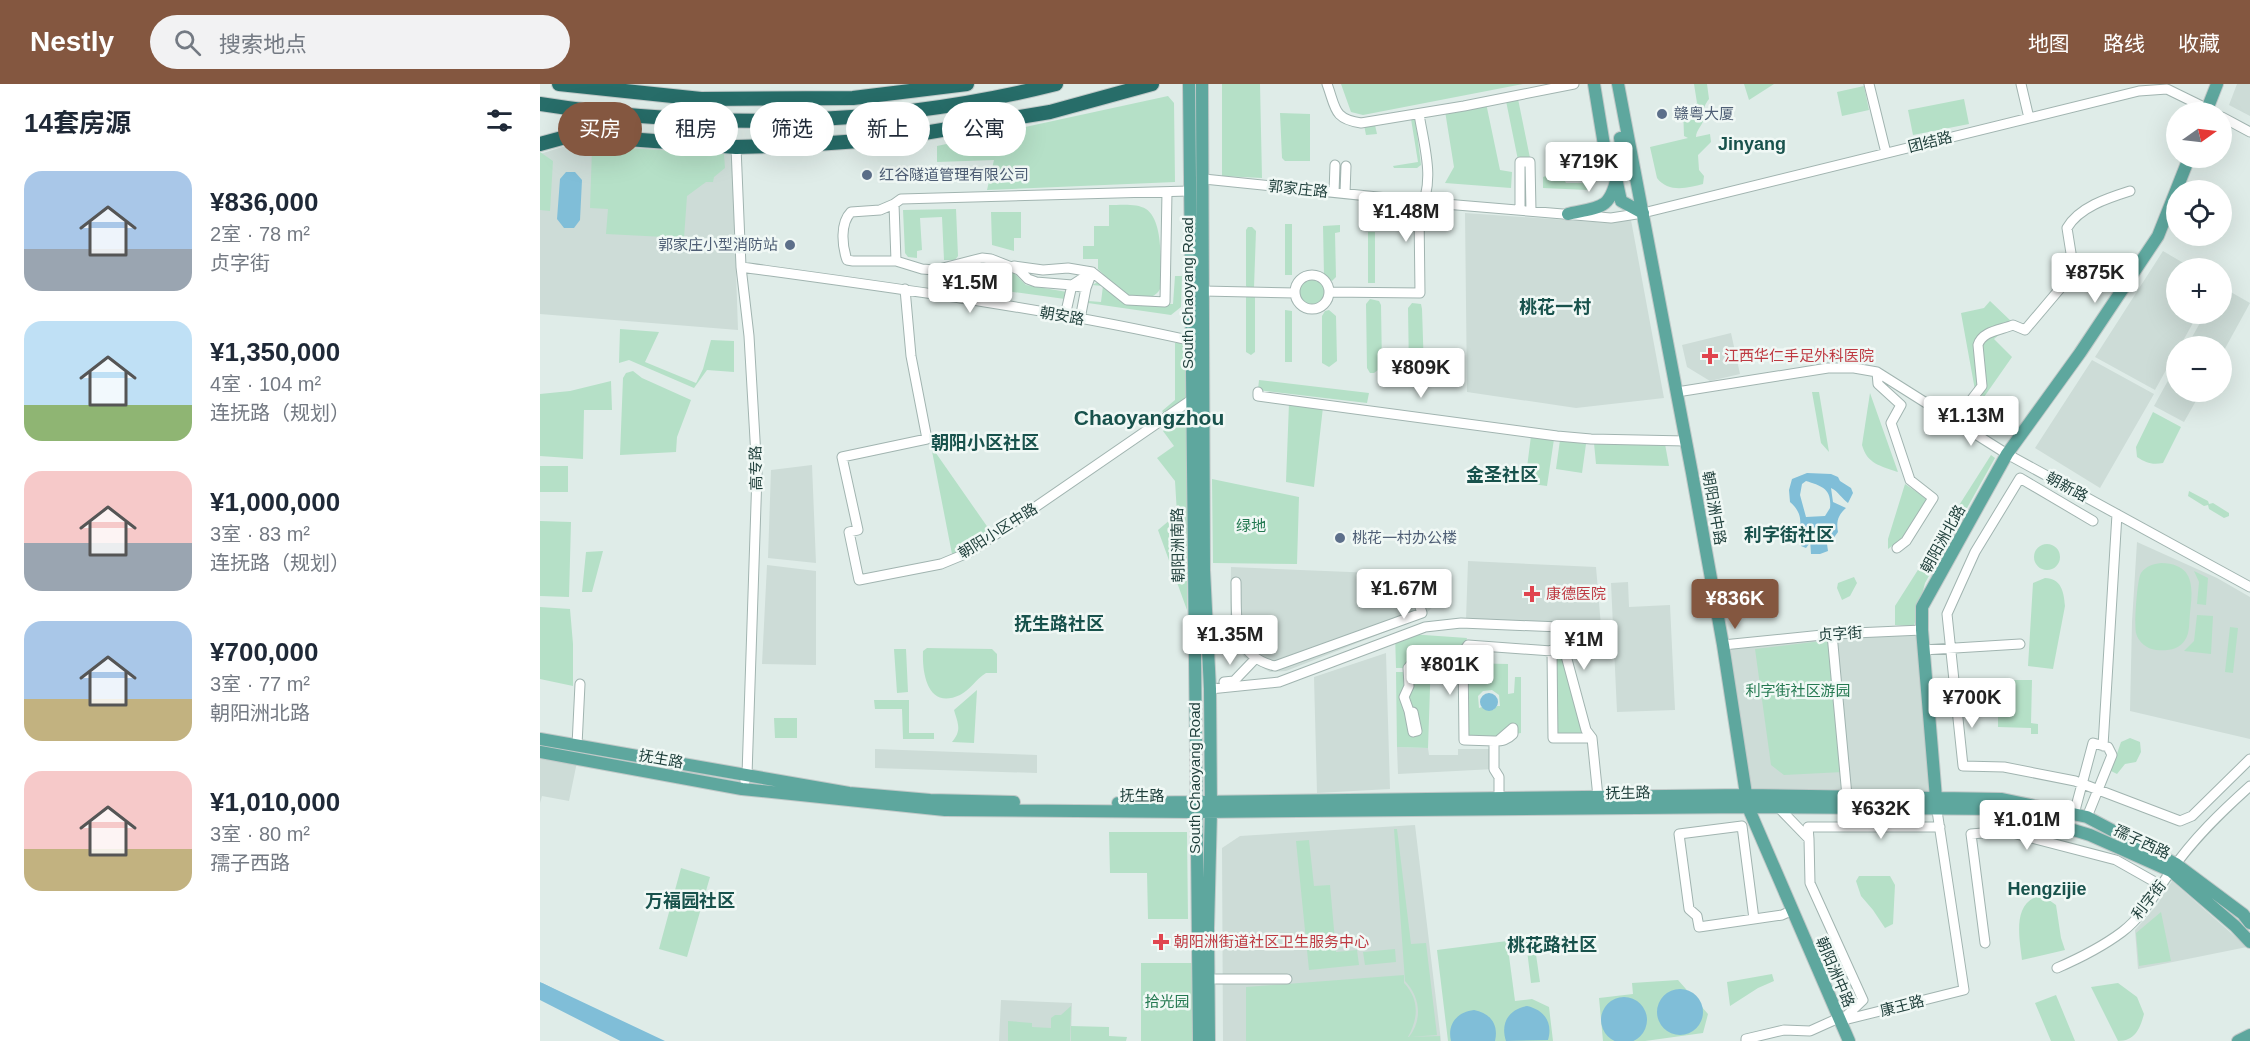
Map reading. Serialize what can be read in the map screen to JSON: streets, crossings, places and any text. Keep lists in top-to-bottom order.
{
  "streets": {
    "main road": [
      "South Chaoyang Road",
      "朝阳洲中路",
      "朝阳洲北路",
      "朝阳洲南路",
      "抚生路",
      "孺子西路"
    ],
    "street": [
      "团结路",
      "郭家庄路",
      "朝安路",
      "高专路",
      "朝新路",
      "朝阳小区中路",
      "贞字街",
      "利字街",
      "康王路"
    ]
  },
  "crossings": [
    ["团结路", "郭家庄路"],
    ["团结路", "朝阳洲中路"],
    ["郭家庄路", "South Chaoyang Road"],
    ["郭家庄路", "朝阳洲中路"],
    ["South Chaoyang Road", "朝安路"],
    ["South Chaoyang Road", "朝阳洲南路"],
    ["South Chaoyang Road", "抚生路"],
    ["朝安路", "高专路"],
    ["朝安路", "朝阳小区中路"],
    ["朝安路", "朝阳洲南路"],
    ["高专路", "抚生路"],
    ["朝新路", "朝阳洲中路"],
    ["朝新路", "朝阳洲北路"],
    ["朝阳洲中路", "贞字街"],
    ["朝阳洲中路", "抚生路"],
    ["朝阳洲中路", "孺子西路"],
    ["朝阳洲中路", "康王路"],
    ["朝阳小区中路", "朝阳洲南路"],
    ["朝阳洲北路", "贞字街"],
    ["朝阳洲北路", "孺子西路"],
    ["朝阳洲北路", "康王路"],
    ["朝阳洲南路", "抚生路"],
    ["抚生路", "孺子西路"],
    ["孺子西路", "利字街"]
  ],
  "districts": [
    "Jinyang",
    "桃花一村",
    "Chaoyangzhou",
    "朝阳小区社区",
    "金圣社区",
    "利字街社区",
    "抚生路社区",
    "Hengzijie",
    "万福园社区",
    "桃花路社区"
  ],
  "parks": ["绿地", "利字街社区游园", "拾光园"],
  "places": {
    "other": [
      "赣粤大厦",
      "红谷隧道管理有限公司",
      "郭家庄小型消防站",
      "桃花一村办公楼"
    ],
    "health": ["江西华仁手足外科医院", "康德医院", "朝阳洲街道社区卫生服务中心"]
  },
  "north": "right",
  "page": {
    "header": "Nestly",
    "search": "搜索地点",
    "nav": ["地图", "路线", "收藏"],
    "heading": "14套房源",
    "map_buttons": ["+", "−"],
    "chip": [
      "买房",
      "租房",
      "筛选",
      "新上",
      "公寓"
    ],
    "price": [
      "¥719K",
      "¥1.48M",
      "¥875K",
      "¥1.5M",
      "¥809K",
      "¥1.13M",
      "¥1.67M",
      "¥836K",
      "¥1.35M",
      "¥1M",
      "¥801K",
      "¥700K",
      "¥632K",
      "¥1.01M"
    ],
    "list": [
      {
        "name": "¥836,000",
        "note": "2室 · 78 m² · 贞字街"
      },
      {
        "name": "¥1,350,000",
        "note": "4室 · 104 m² · 连抚路（规划）"
      },
      {
        "name": "¥1,000,000",
        "note": "3室 · 83 m² · 连抚路（规划）"
      },
      {
        "name": "¥700,000",
        "note": "3室 · 77 m² · 朝阳洲北路"
      },
      {
        "name": "¥1,010,000",
        "note": "3室 · 80 m² · 孺子西路"
      }
    ]
  }
}
